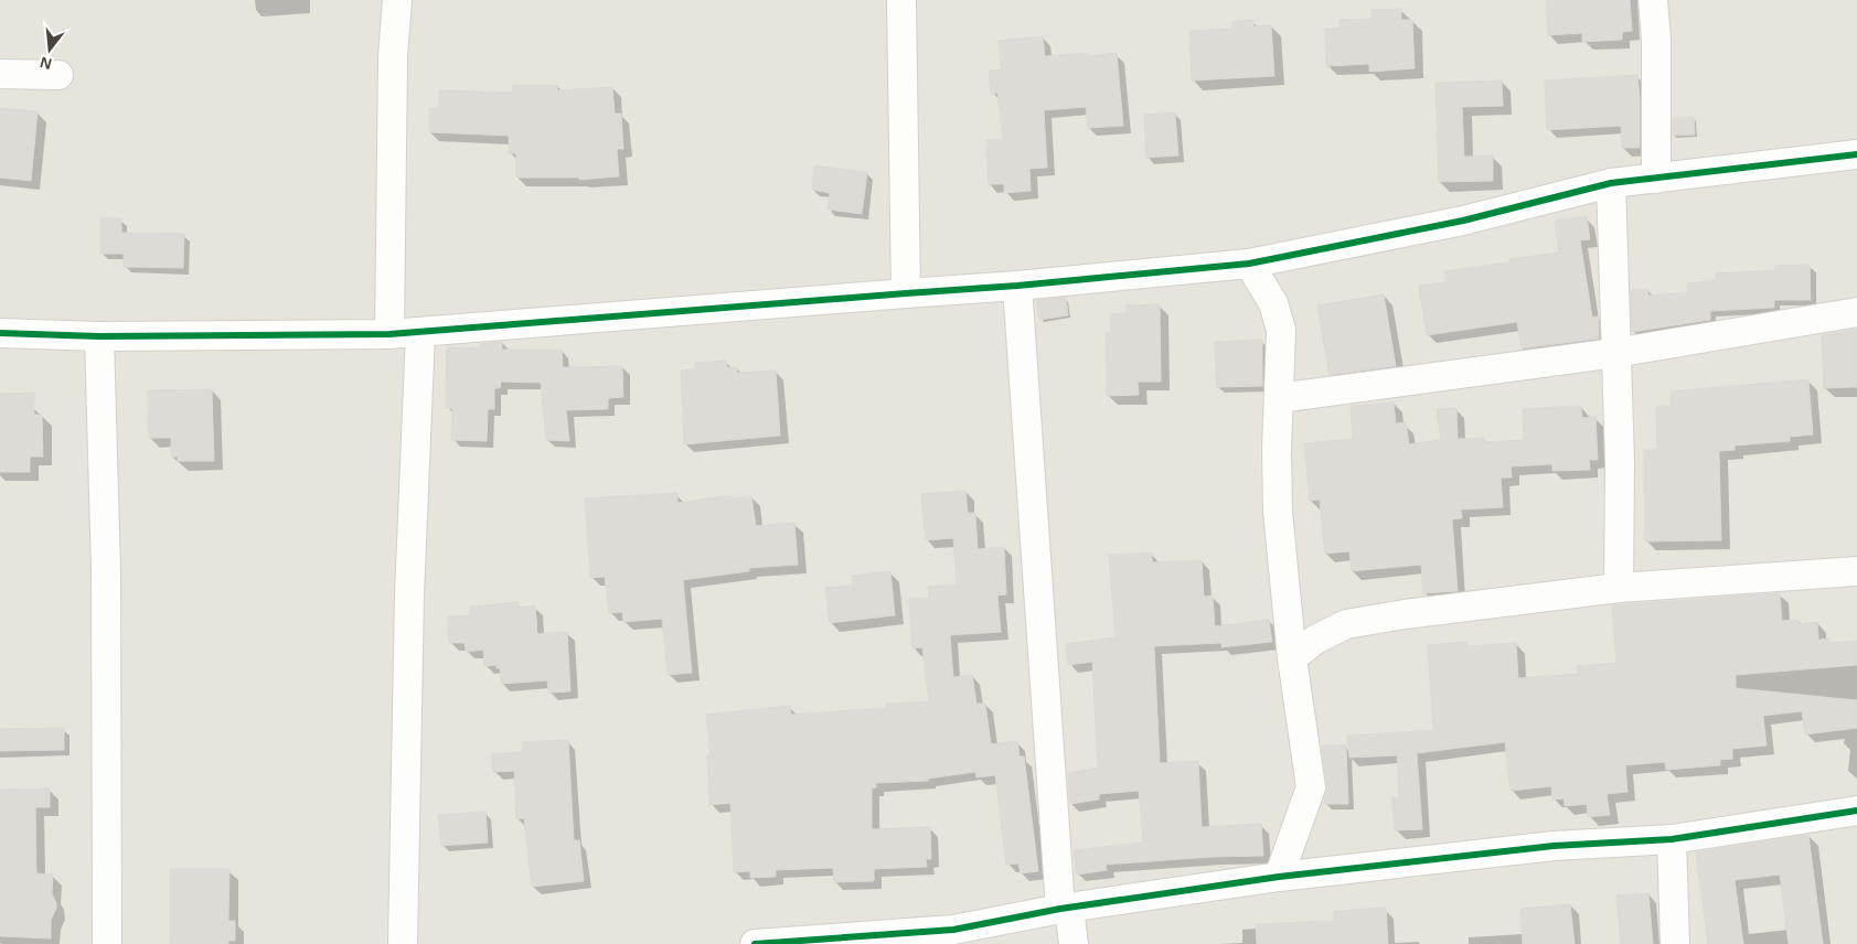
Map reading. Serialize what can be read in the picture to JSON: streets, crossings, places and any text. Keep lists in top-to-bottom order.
{
  "north": "bottom"
}
